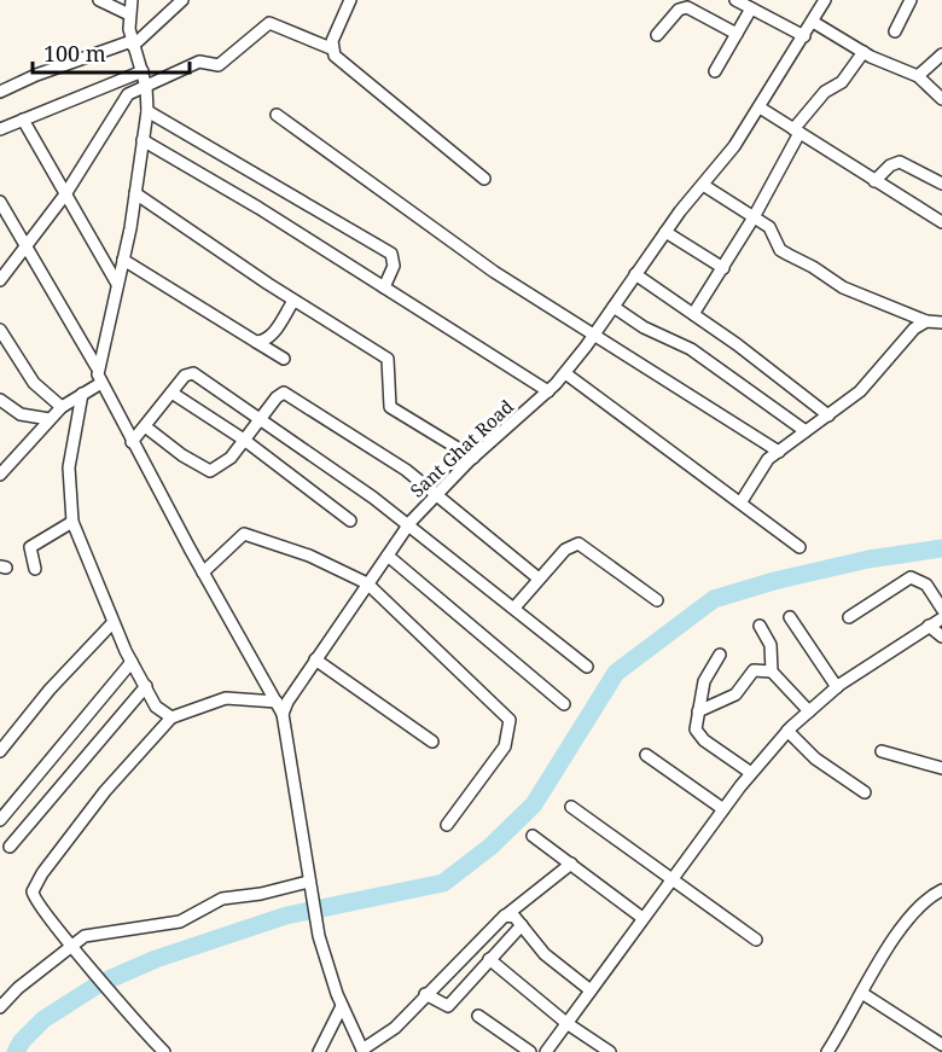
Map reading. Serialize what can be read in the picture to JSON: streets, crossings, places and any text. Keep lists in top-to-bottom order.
{
  "streets": {
    "street": ["Sant Ghat Road"]
  },
  "scale_bar": "100 m"
}
